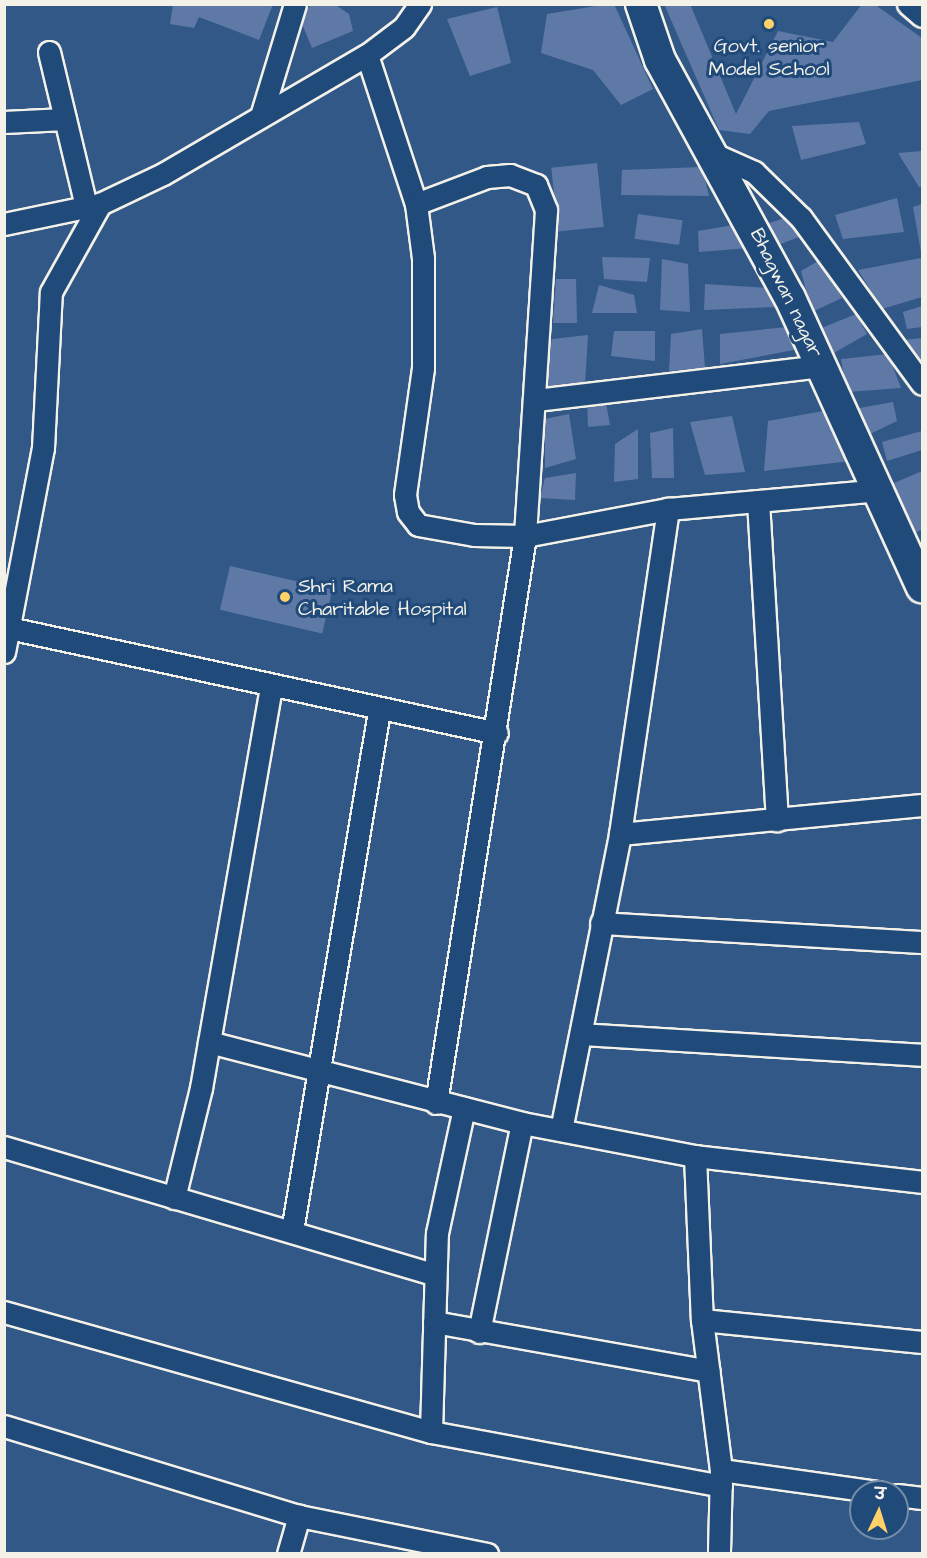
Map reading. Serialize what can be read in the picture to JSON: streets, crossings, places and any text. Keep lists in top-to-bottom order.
{
  "streets": {
    "street": ["Bhagwan nagar"]
  },
  "places": ["Govt. senior Model School", "Shri Rama Charitable Hospital"],
  "north": "top"
}
